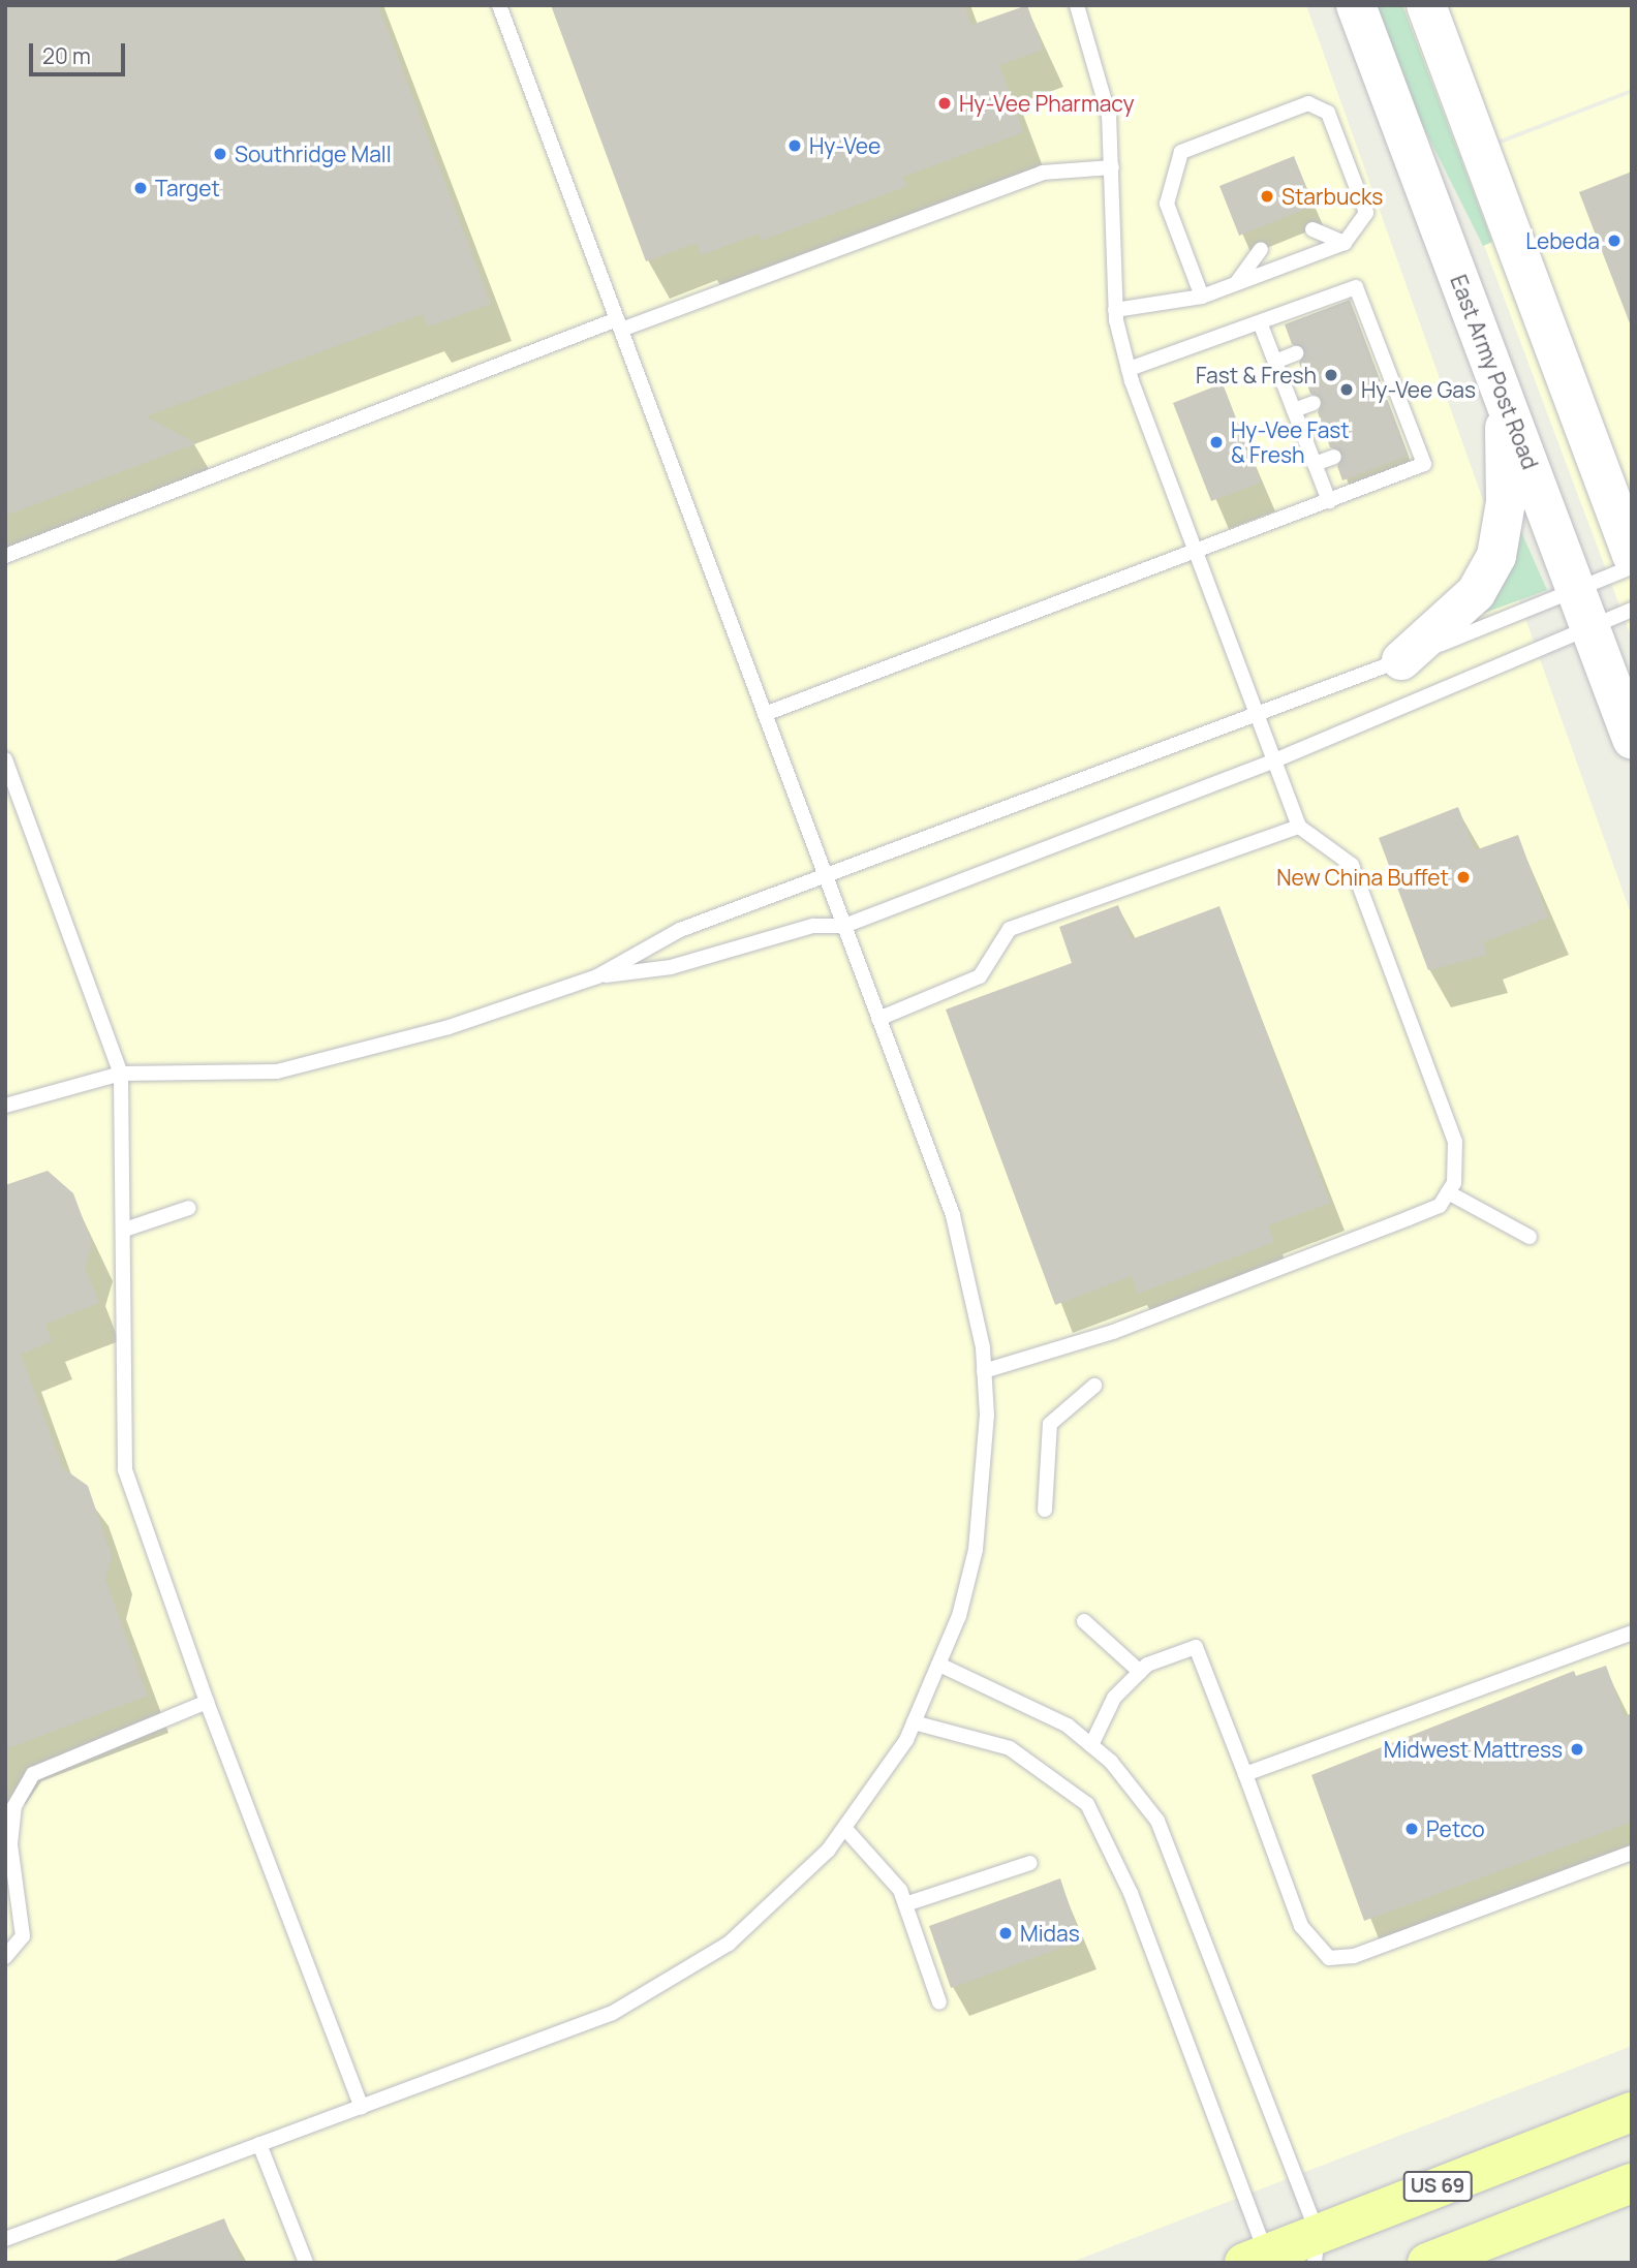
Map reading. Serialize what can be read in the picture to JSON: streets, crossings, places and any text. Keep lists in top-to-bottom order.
{
  "streets": {
    "main road": ["East Army Post Road", "US 69"]
  },
  "places": [
    "Hy-Vee Pharmacy",
    "Hy-Vee",
    "Southridge Mall",
    "Target",
    "Starbucks",
    "Lebeda",
    "Fast & Fresh",
    "Hy-Vee Gas",
    "Hy-Vee Fast & Fresh",
    "New China Buffet",
    "Midwest Mattress",
    "Petco",
    "Midas"
  ],
  "scale_bar": "20 m"
}
